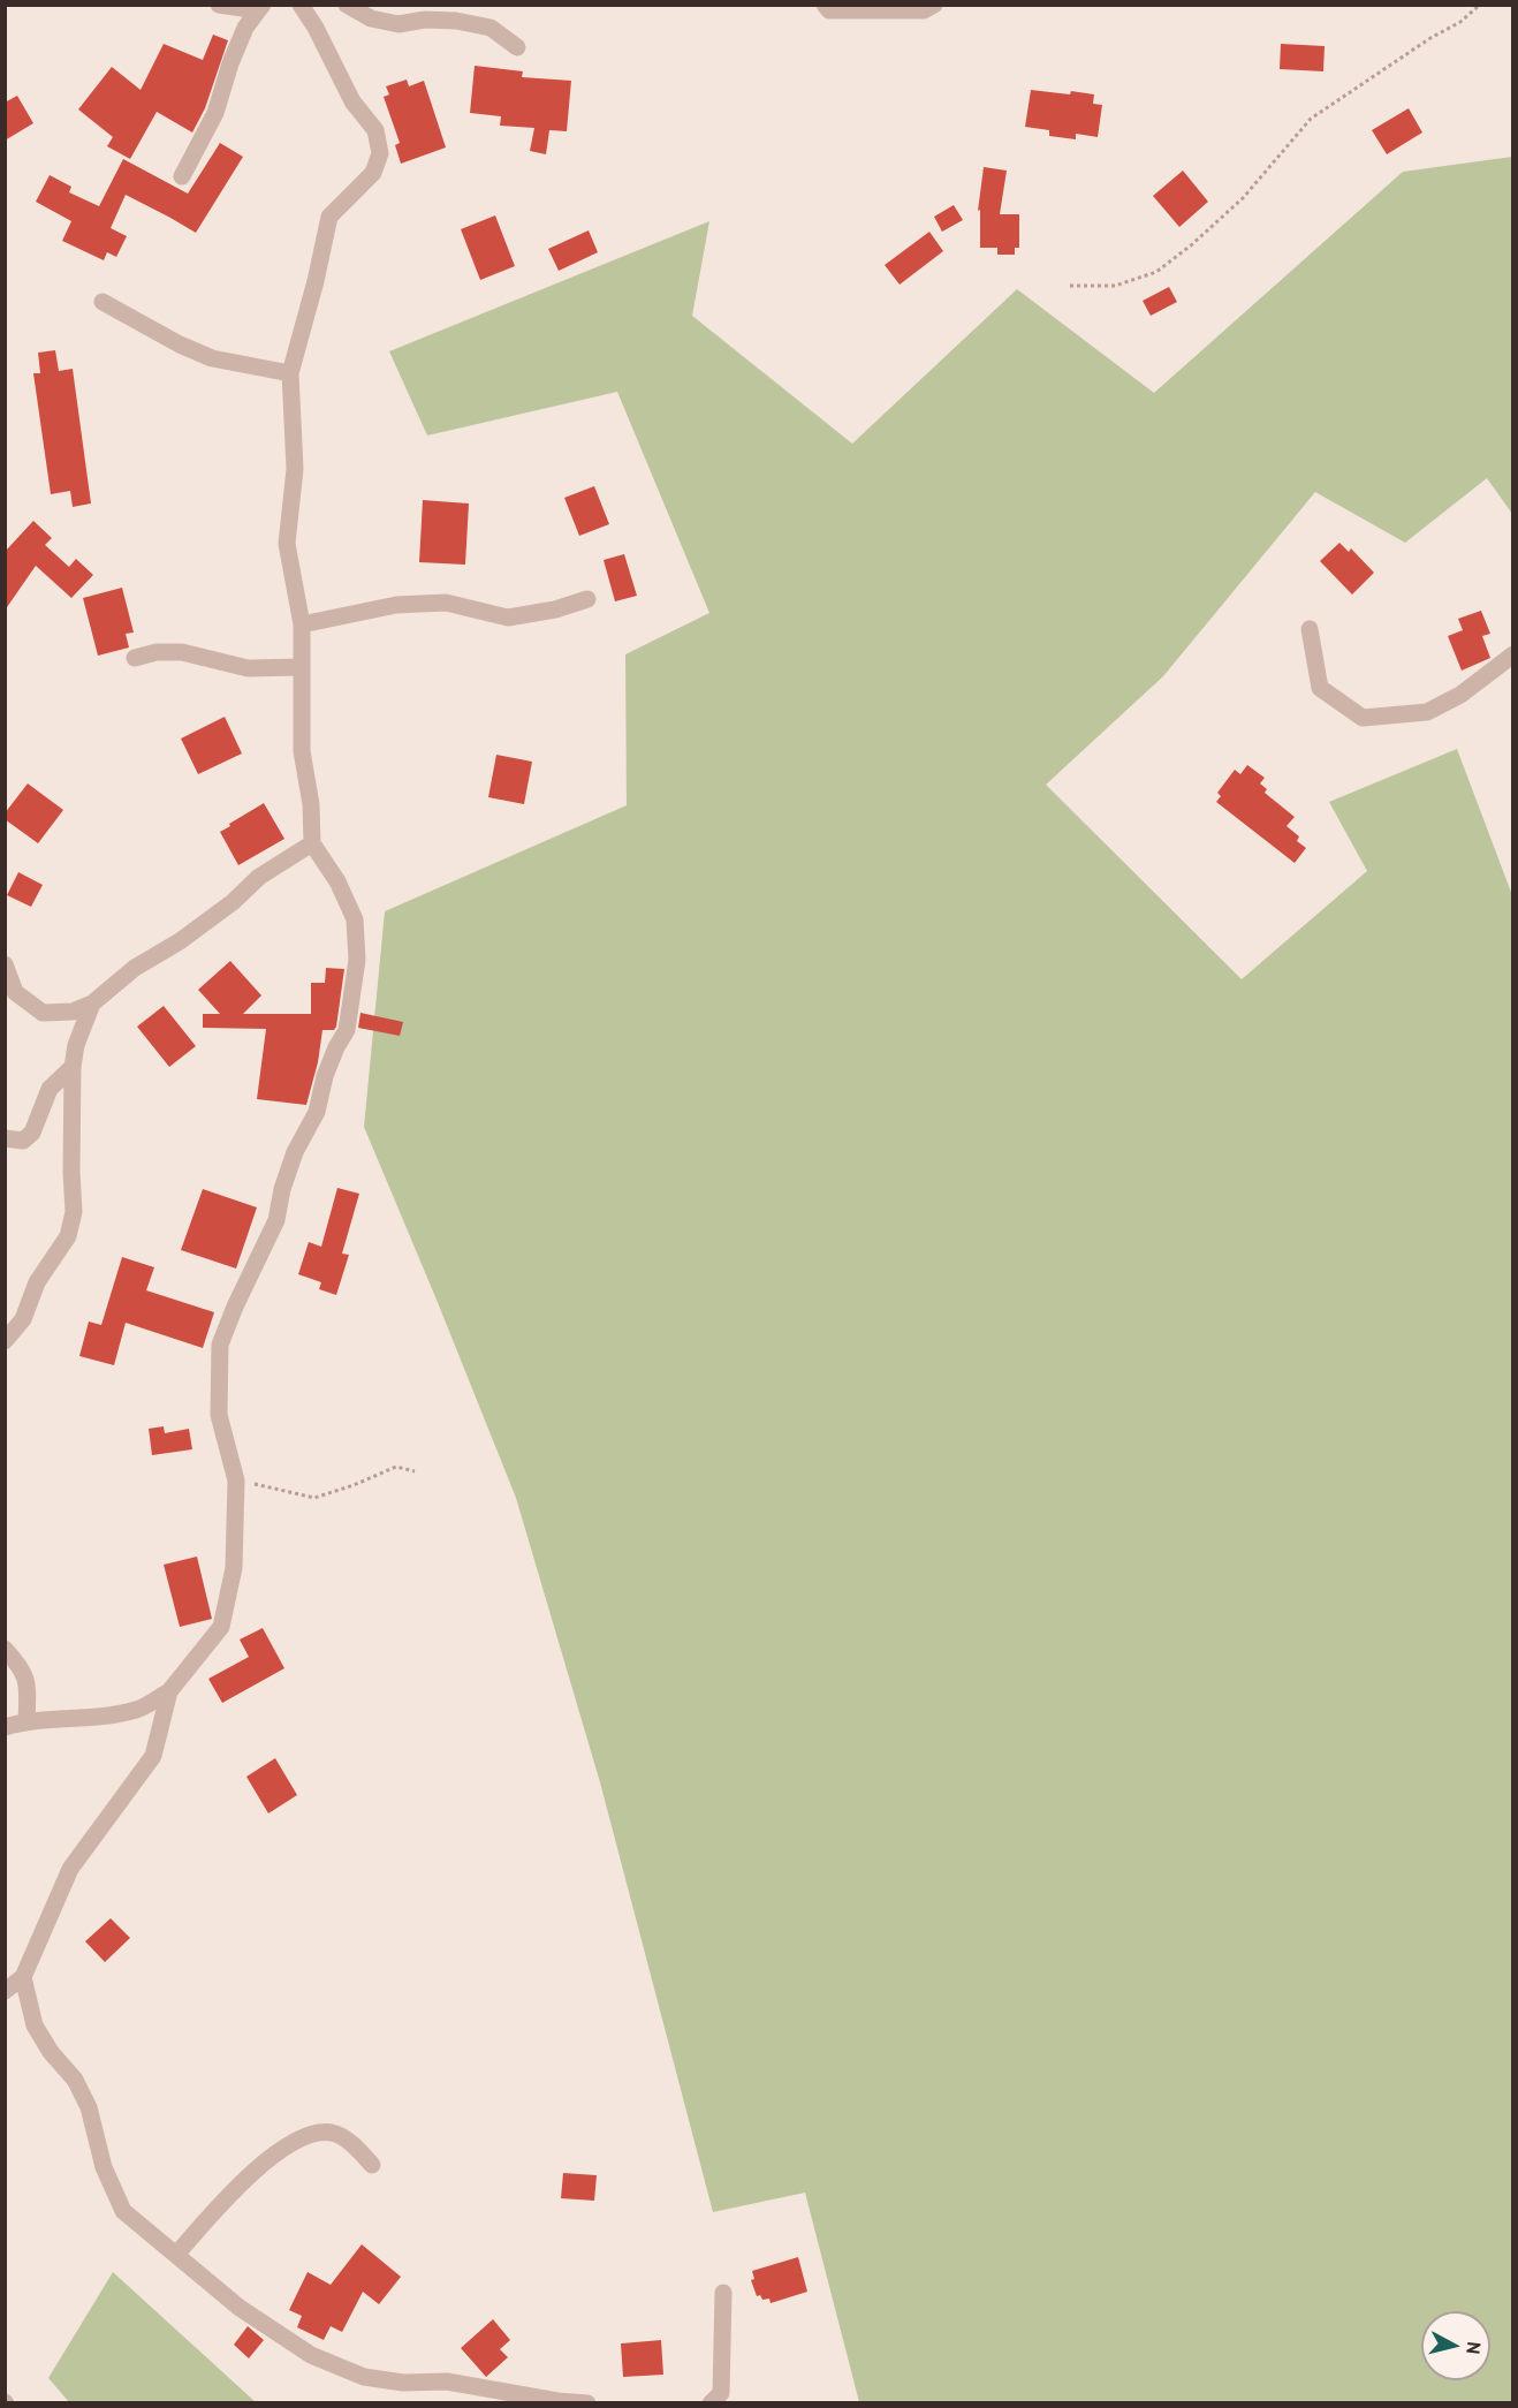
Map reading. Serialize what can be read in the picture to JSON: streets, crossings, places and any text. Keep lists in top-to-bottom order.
{
  "north": "right"
}
